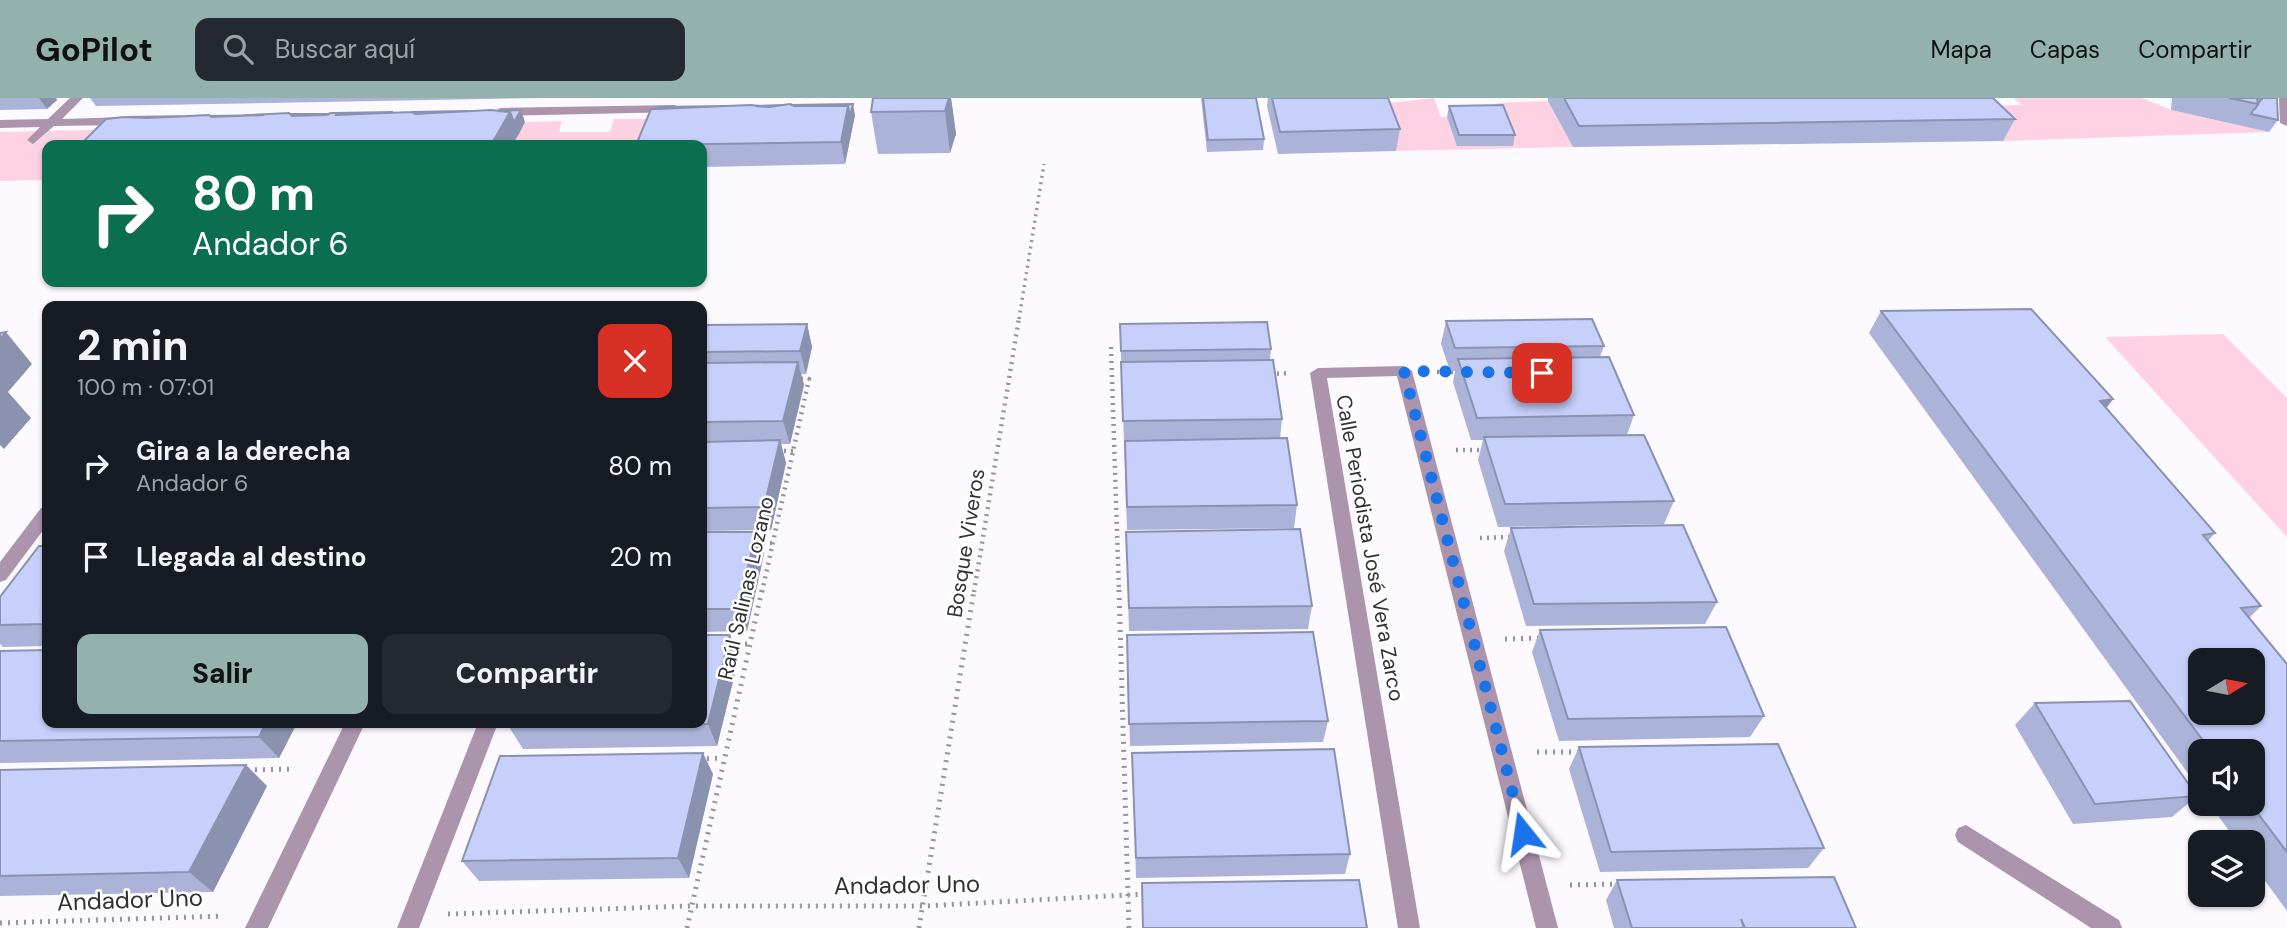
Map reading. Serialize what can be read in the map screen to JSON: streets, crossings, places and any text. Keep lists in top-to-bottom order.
{
  "streets": {
    "street": ["Calle Periodista José Vera Zarco"],
    "path": ["Bosque Viveros", "Raúl Salinas Lozano", "Andador Uno"]
  },
  "crossings": [
    ["Bosque Viveros", "Andador Uno"],
    ["Raúl Salinas Lozano", "Andador Uno"]
  ],
  "north": "right",
  "page": {
    "header": "GoPilot",
    "search": "Buscar aquí",
    "nav": ["Mapa", "Capas", "Compartir"],
    "turn": ["80 m", "Andador 6"],
    "heading": ["2 min", "100 m · 07:01"],
    "list": [
      {
        "name": "Gira a la derecha",
        "note": "Andador 6",
        "value": "80 m"
      },
      {
        "name": "Llegada al destino",
        "value": "20 m"
      }
    ],
    "buttons": ["Salir", "Compartir"]
  }
}
